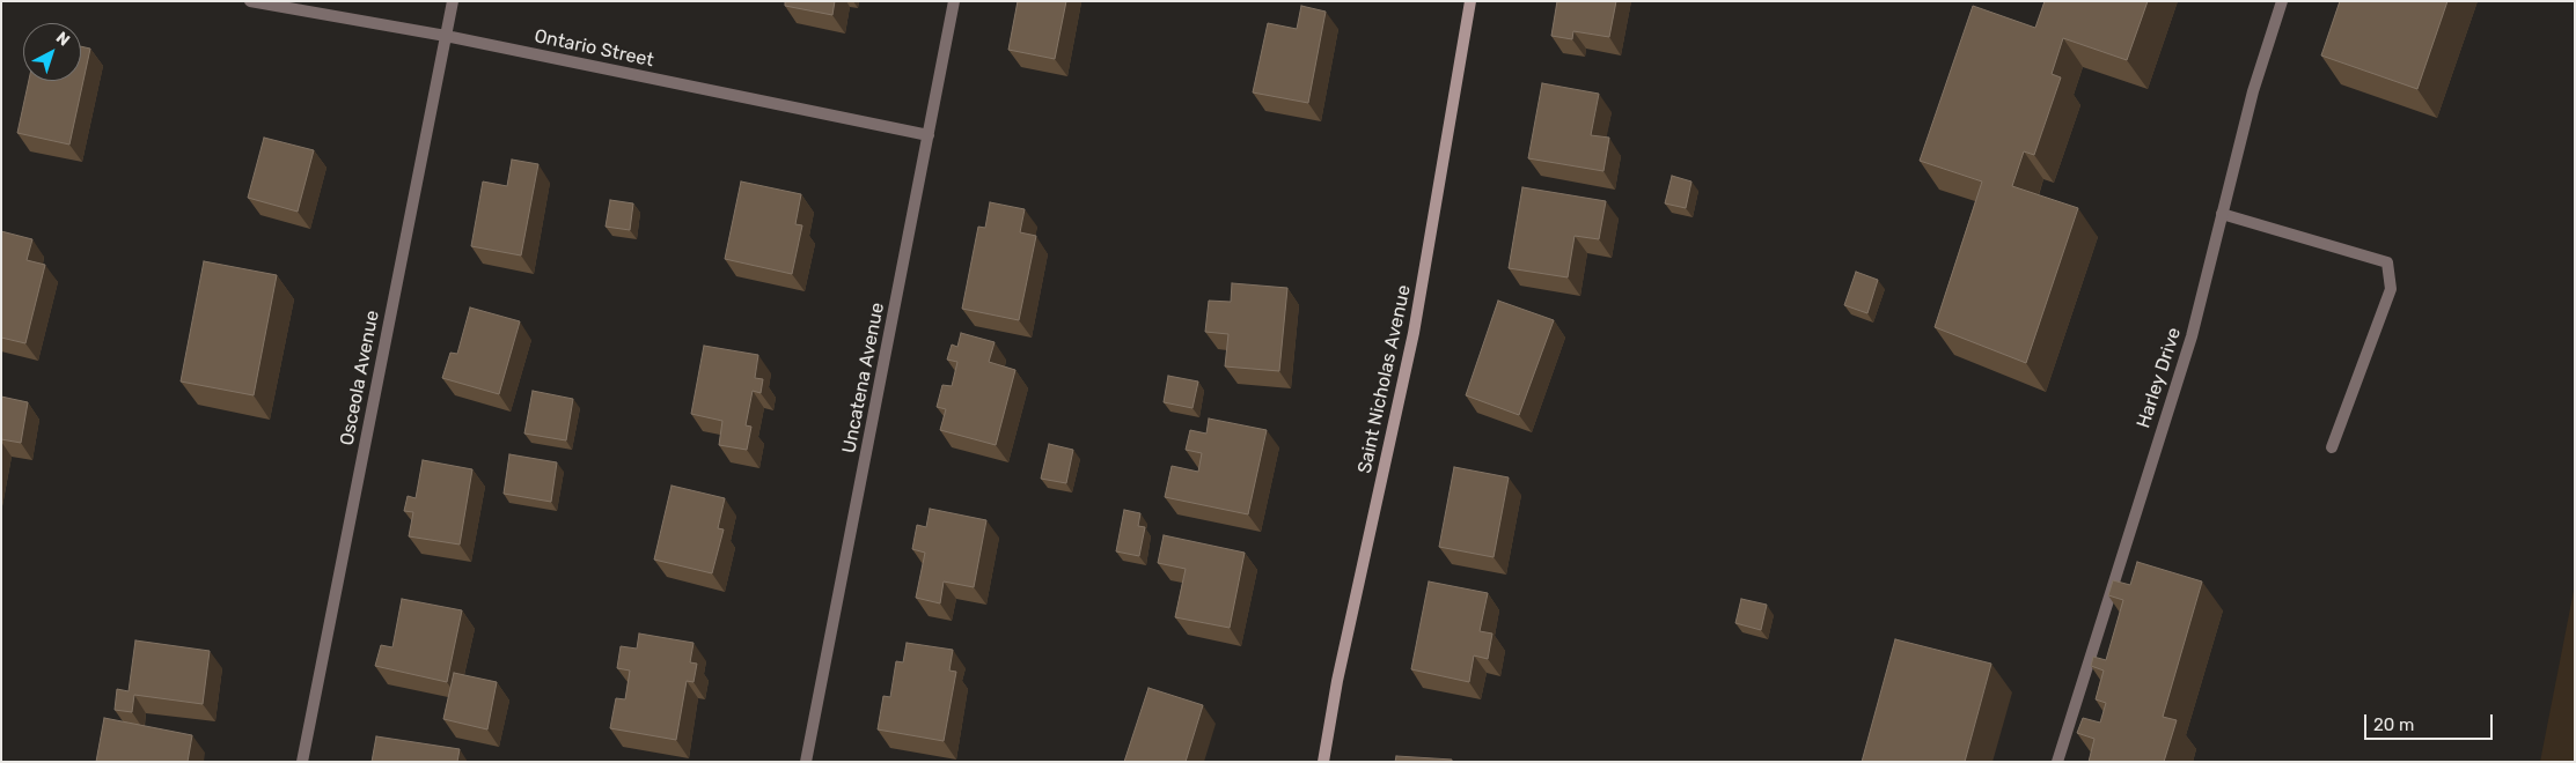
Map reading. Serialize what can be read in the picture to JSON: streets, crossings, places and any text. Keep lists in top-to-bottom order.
{
  "streets": {
    "street": [
      "Ontario Street",
      "Osceola Avenue",
      "Uncatena Avenue",
      "Harley Drive",
      "Saint Nicholas Avenue"
    ]
  },
  "crossings": [
    ["Ontario Street", "Osceola Avenue"],
    ["Ontario Street", "Uncatena Avenue"]
  ],
  "scale_bar": "20 m",
  "north": "top right"
}
